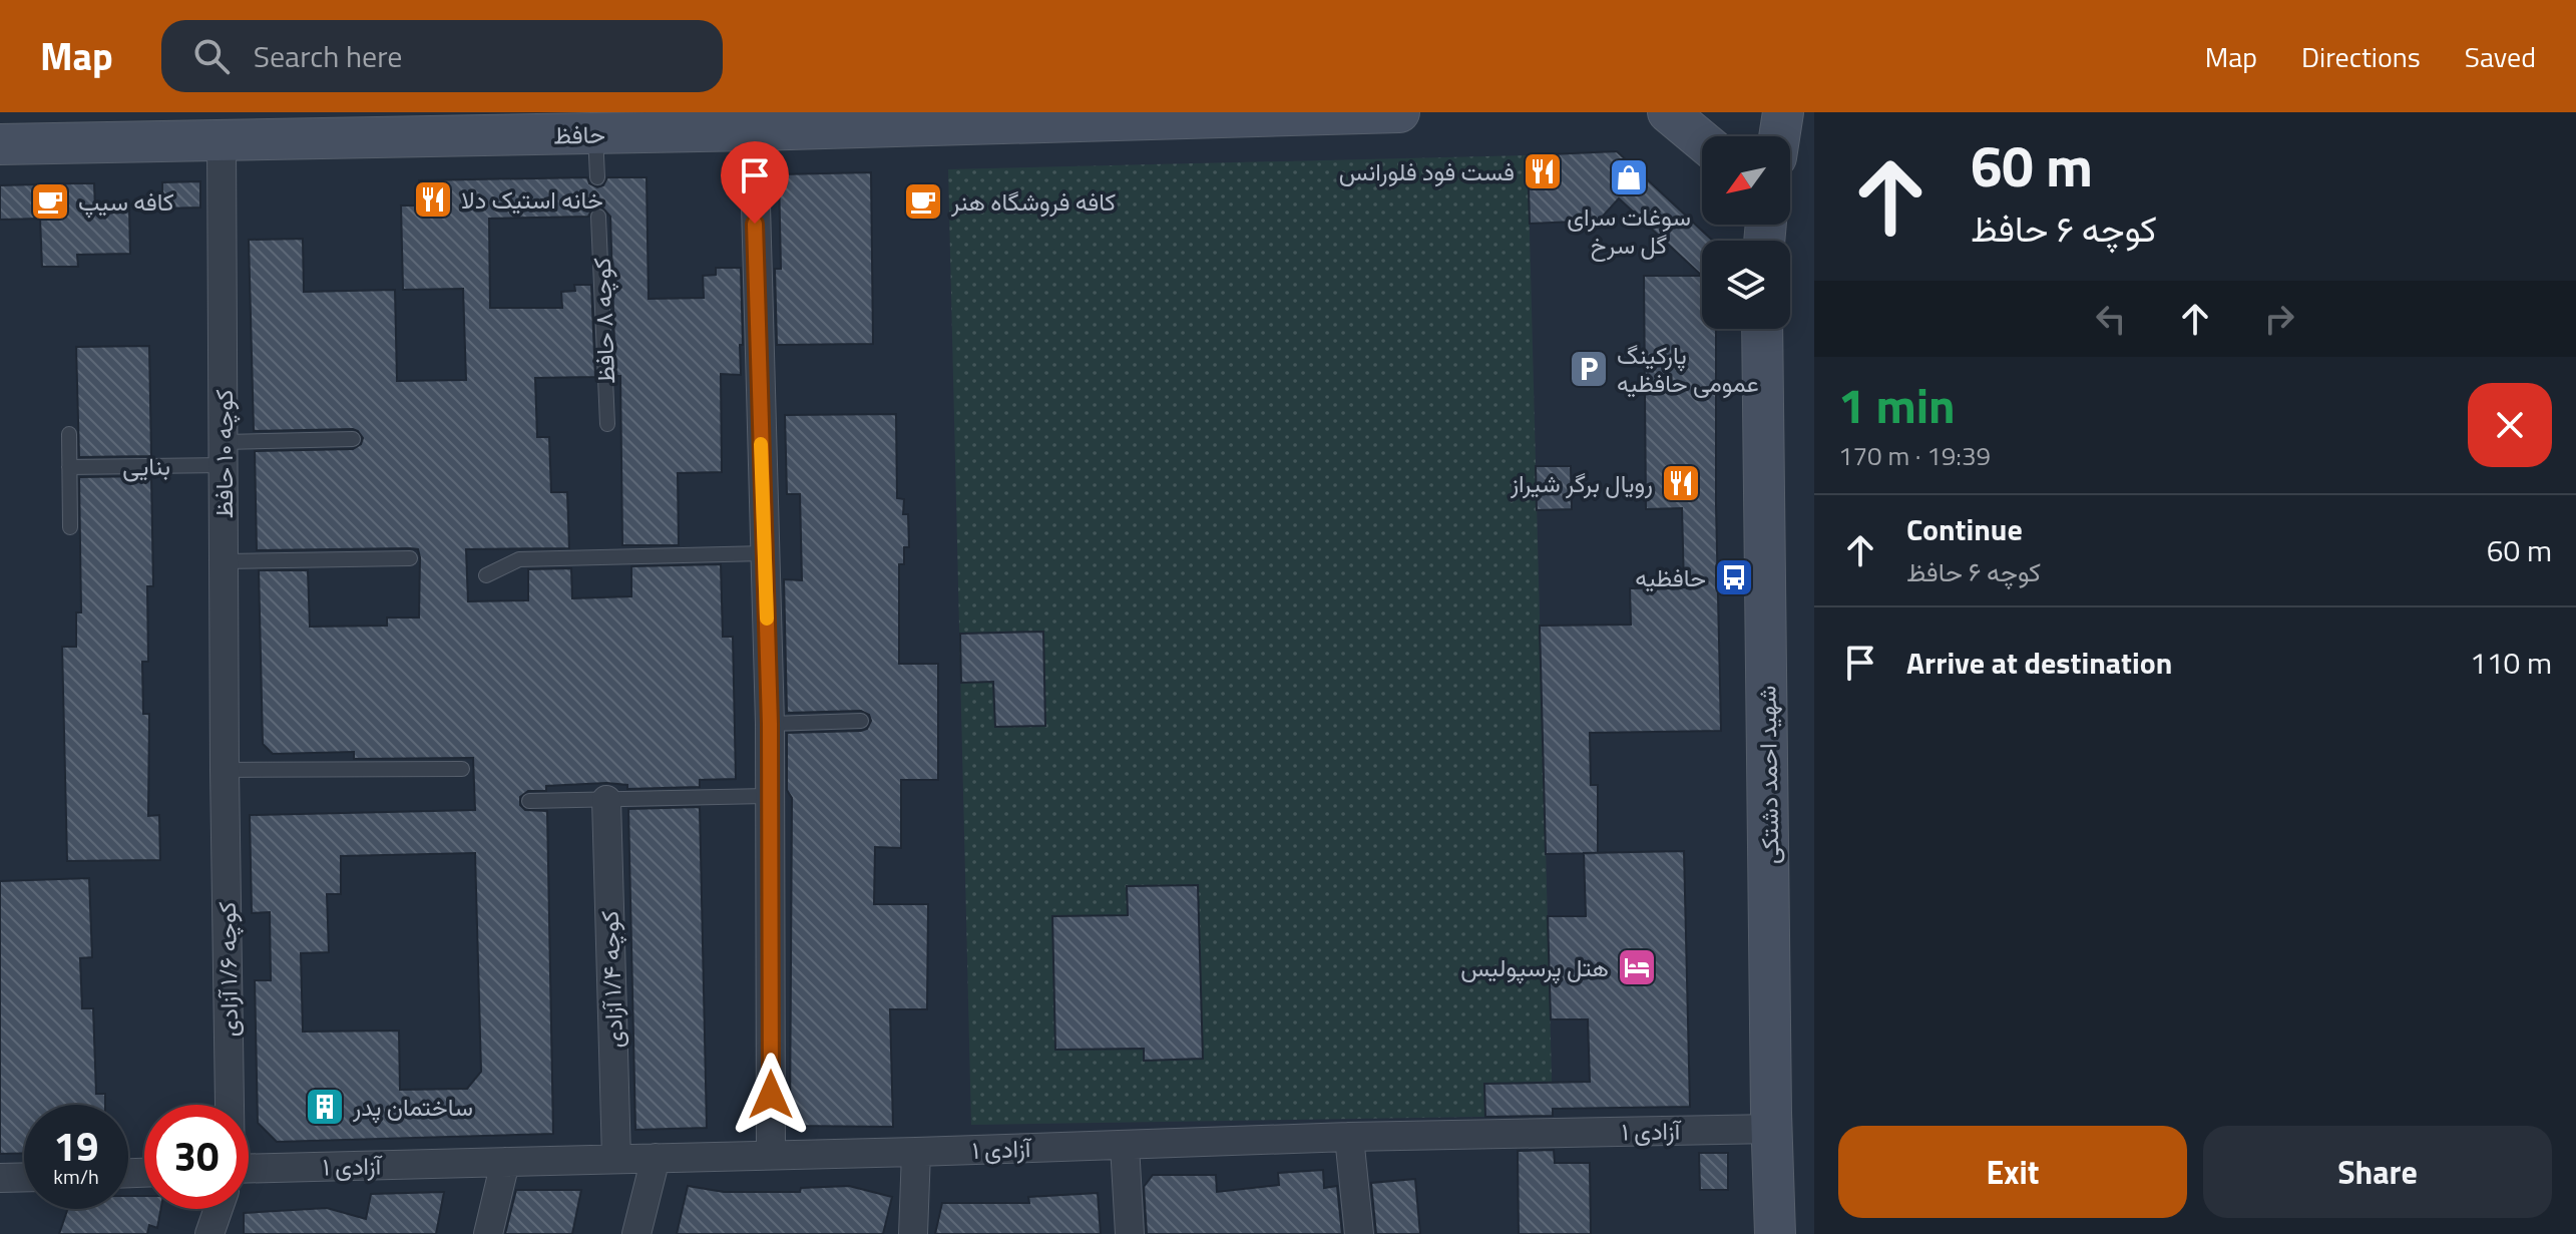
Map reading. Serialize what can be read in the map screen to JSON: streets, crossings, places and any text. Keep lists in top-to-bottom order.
{
  "streets": {
    "main road": ["حافظ", "شهید احمد دشتکی"],
    "street": [
      "کوچه ۱۰ حافظ",
      "کوچه ۱/۶ آزادی",
      "کوچه ۱/۴ آزادی",
      "آزادی ۱"
    ],
    "lane": ["کوچه ۸ حافظ", "بنایی"]
  },
  "crossings": [
    ["حافظ", "کوچه ۱۰ حافظ"],
    ["کوچه ۱۰ حافظ", "بنایی"],
    ["کوچه ۱۰ حافظ", "کوچه ۱/۶ آزادی"],
    ["شهید احمد دشتکی", "آزادی ۱"],
    ["کوچه ۱/۴ آزادی", "آزادی ۱"]
  ],
  "places": {
    "restaurant": ["فست فود فلورانس", "خانه استیک دلا", "رویال برگر شیراز"],
    "shop": ["سوغات سرای گل سرخ"],
    "cafe": ["کافه سیپ", "کافه فروشگاه هنر"],
    "parking": ["پارکینگ عمومی حافظیه"],
    "bus stop": ["حافظیه"],
    "hotel": ["هتل پرسپولیس"],
    "building": ["ساختمان پدر"]
  },
  "north": "bottom left",
  "page": {
    "header": "Map",
    "search": "Search here",
    "nav": ["Map", "Directions", "Saved"],
    "turn": ["60 m", "کوچه ۶ حافظ"],
    "heading": ["1 min", "170 m · 19:39"],
    "list": [
      {
        "name": "Continue",
        "note": "کوچه ۶ حافظ",
        "value": "60 m"
      },
      {
        "name": "Arrive at destination",
        "value": "110 m"
      }
    ],
    "speed": "19 km/h",
    "limit": "30",
    "buttons": ["Exit", "Share"]
  }
}
